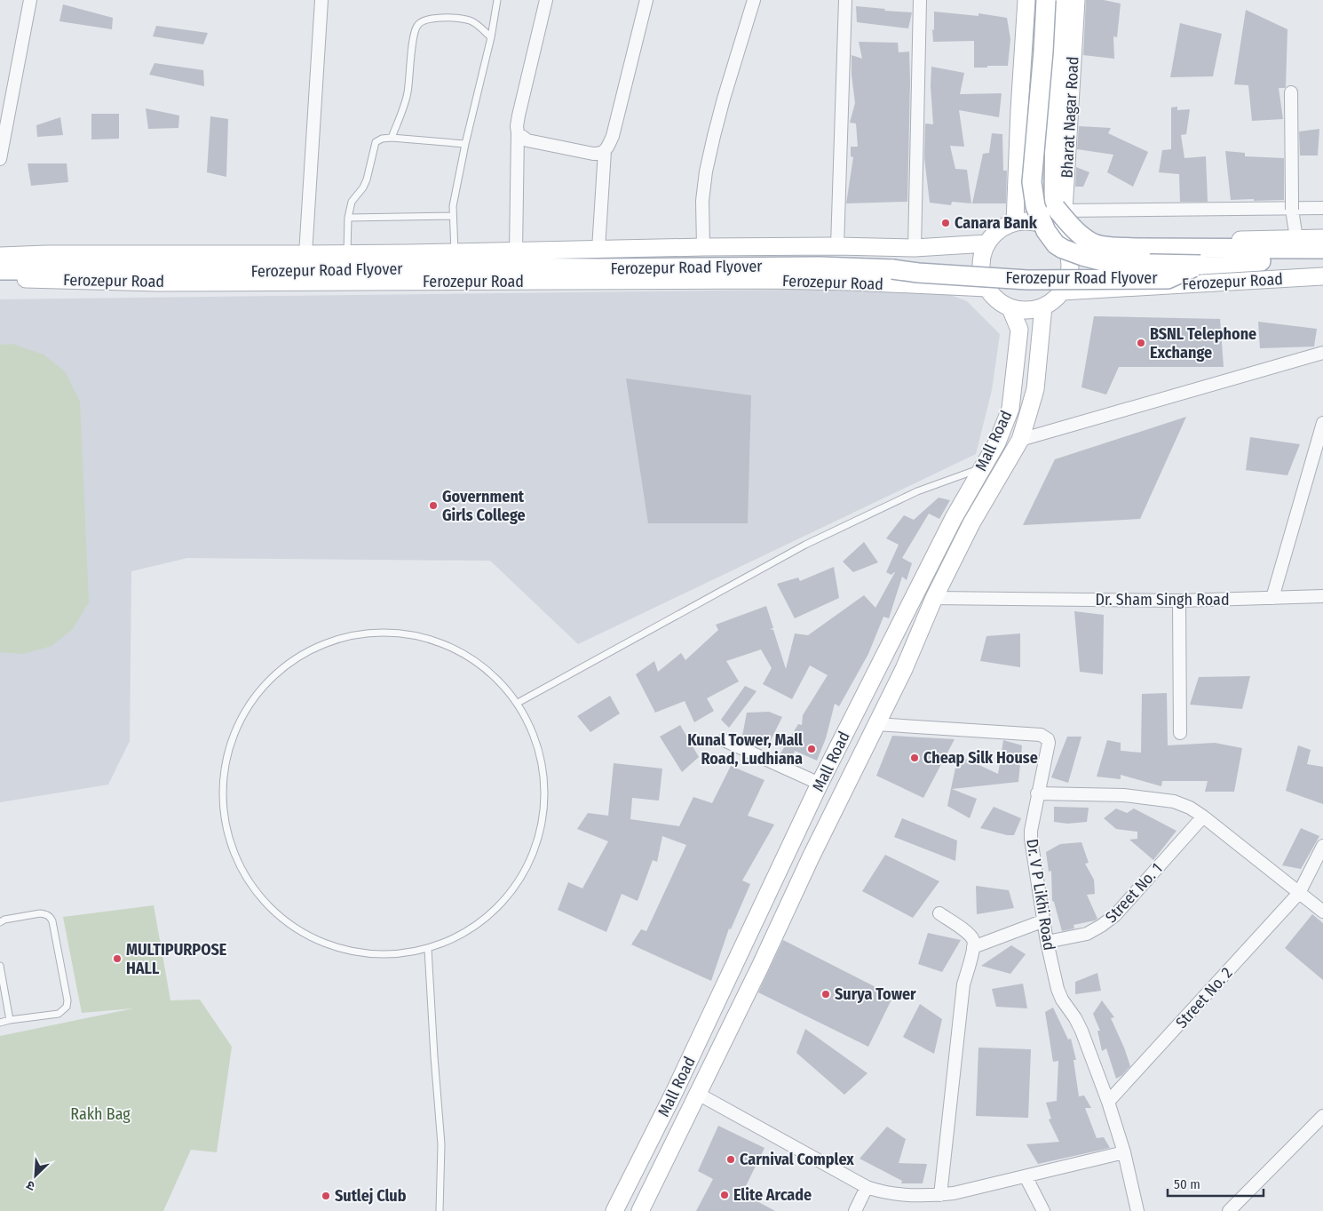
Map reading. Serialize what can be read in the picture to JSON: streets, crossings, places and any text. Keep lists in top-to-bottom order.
{
  "streets": {
    "main road": [
      "Bharat Nagar Road",
      "Ferozepur Road Flyover",
      "Ferozepur Road",
      "Mall Road"
    ],
    "street": [
      "Dr. Sham Singh Road",
      "Street No. 1",
      "Dr. V P Likhi Road",
      "Street No. 2"
    ]
  },
  "crossings": [
    ["Bharat Nagar Road", "Ferozepur Road Flyover"],
    ["Ferozepur Road Flyover", "Ferozepur Road"],
    ["Mall Road", "Dr. Sham Singh Road"],
    ["Mall Road", "Dr. V P Likhi Road"],
    ["Street No. 1", "Dr. V P Likhi Road"],
    ["Dr. V P Likhi Road", "Street No. 2"]
  ],
  "parks": ["Rakh Bag"],
  "places": [
    "Canara Bank",
    "BSNL Telephone Exchange",
    "Government Girls College",
    "Kunal Tower, Mall Road, Ludhiana",
    "Cheap Silk House",
    "MULTIPURPOSE HALL",
    "Surya Tower",
    "Carnival Complex",
    "Elite Arcade",
    "Sutlej Club"
  ],
  "scale_bar": "50 m",
  "north": "bottom left"
}
